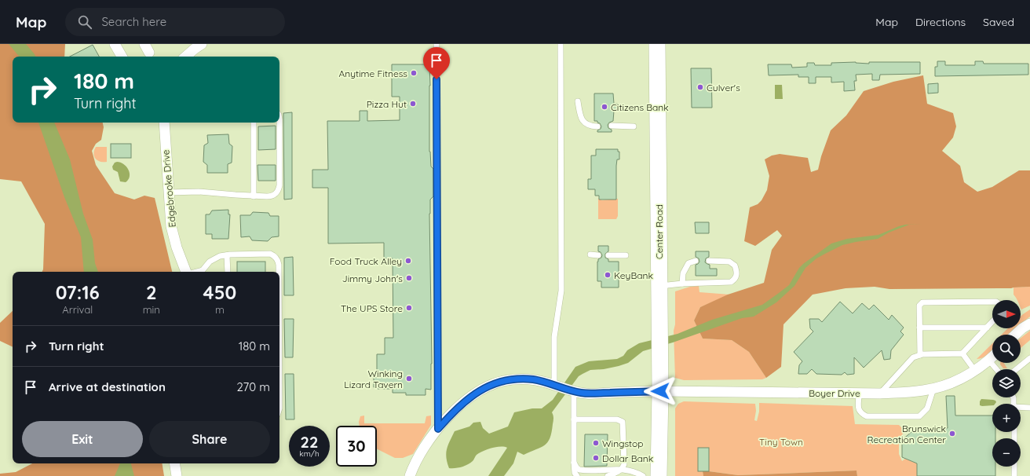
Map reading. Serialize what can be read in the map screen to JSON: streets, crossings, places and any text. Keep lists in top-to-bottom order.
{
  "streets": {
    "main road": ["Center Road"],
    "street": ["Edgebrooke Drive", "Boyer Drive"]
  },
  "crossings": [
    ["Center Road", "Boyer Drive"]
  ],
  "parks": ["Tiny Town"],
  "places": [
    "Anytime Fitness",
    "Culver's",
    "Pizza Hut",
    "Citizens Bank",
    "Food Truck Alley",
    "KeyBank",
    "Jimmy John's",
    "The UPS Store",
    "Winking Lizard Tavern",
    "Brunswick Recreation Center",
    "Wingstop",
    "Dollar Bank"
  ],
  "north": "right",
  "page": {
    "header": "Map",
    "search": "Search here",
    "nav": ["Map", "Directions", "Saved"],
    "turn": ["180 m", "Turn right"],
    "eta": [
      "07:16",
      "Arrival",
      "2",
      "min",
      "450",
      "m"
    ],
    "map_buttons": ["+", "−"],
    "list": [
      {
        "name": "Turn right",
        "value": "180 m"
      },
      {
        "name": "Arrive at destination",
        "value": "270 m"
      }
    ],
    "buttons": ["Exit", "Share"],
    "speed": "22 km/h",
    "limit": "30"
  }
}
